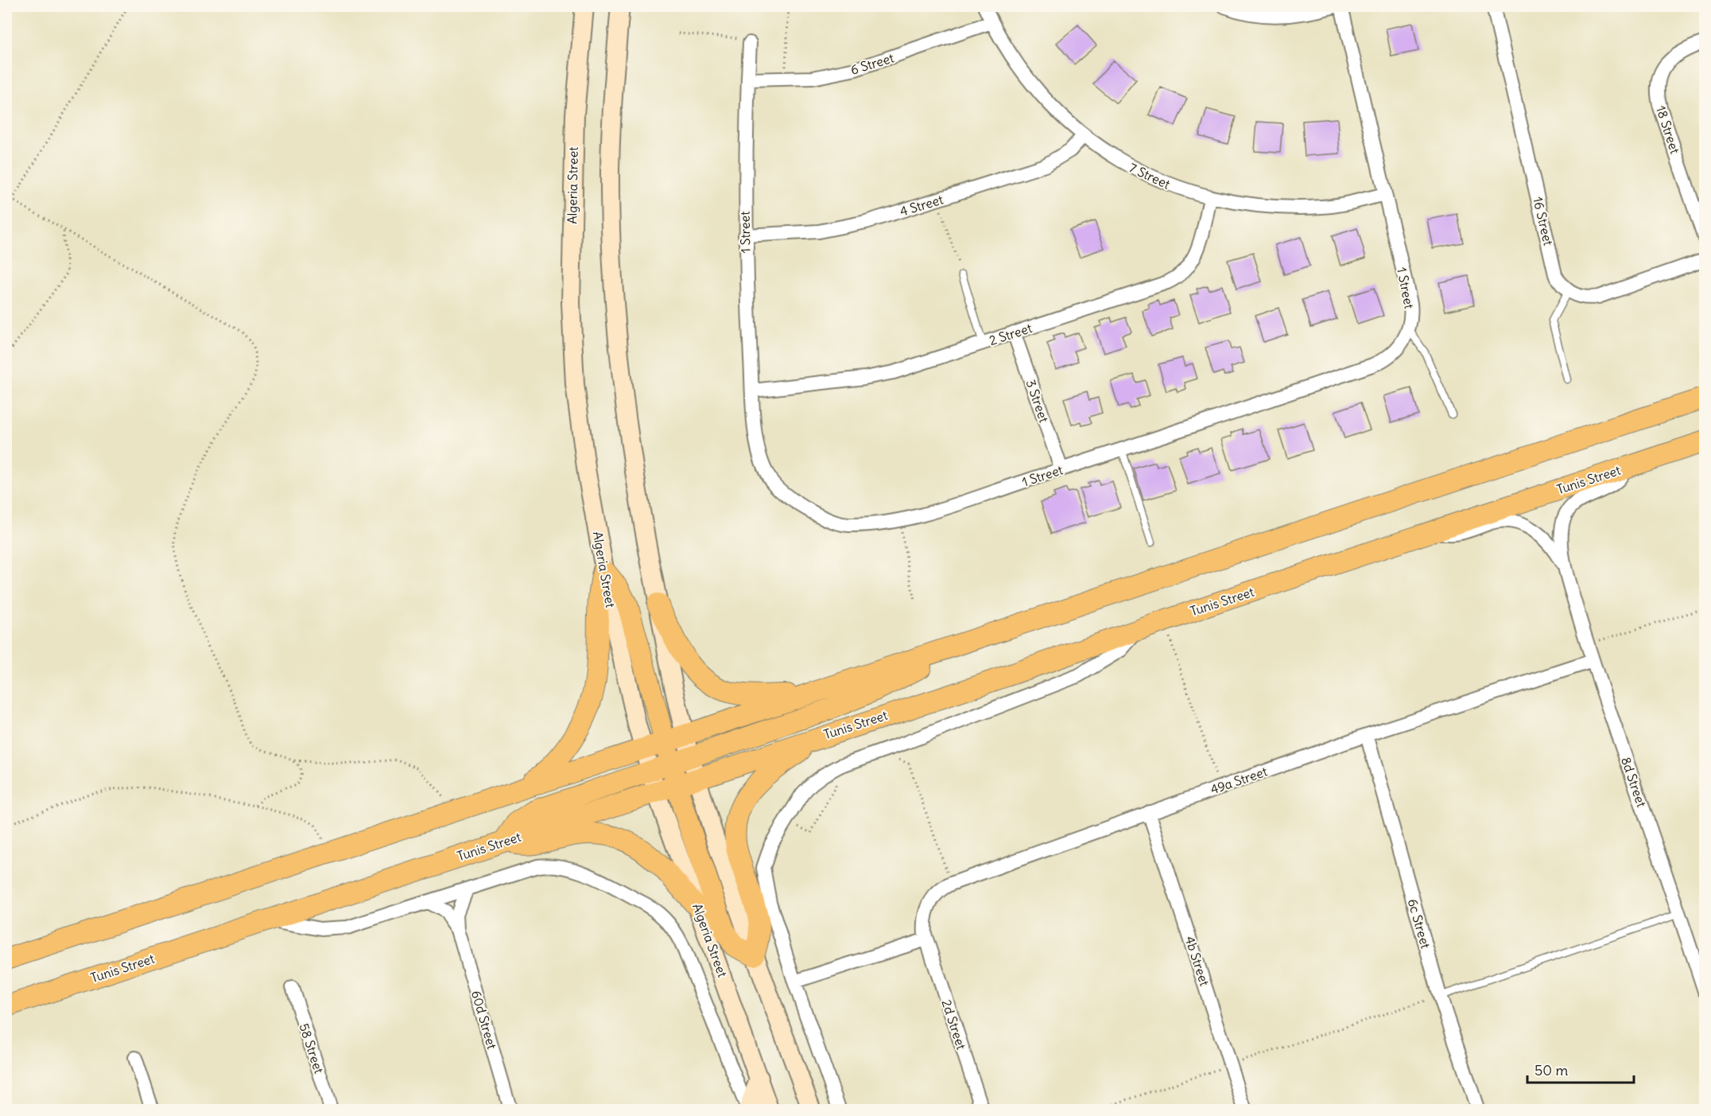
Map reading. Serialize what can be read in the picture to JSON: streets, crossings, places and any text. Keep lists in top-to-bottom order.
{
  "streets": {
    "main road": ["Algeria Street", "Tunis Street"],
    "street": [
      "6 Street",
      "18 Street",
      "7 Street",
      "4 Street",
      "16 Street",
      "1 Street",
      "2 Street",
      "3 Street",
      "49a Street",
      "8d Street",
      "6c Street",
      "4b Street",
      "60d Street",
      "2d Street",
      "58 Street"
    ]
  },
  "crossings": [
    ["6 Street", "7 Street"],
    ["6 Street", "1 Street"],
    ["7 Street", "4 Street"],
    ["7 Street", "1 Street"],
    ["7 Street", "2 Street"],
    ["Algeria Street", "Tunis Street"],
    ["4 Street", "1 Street"],
    ["1 Street", "2 Street"],
    ["1 Street", "3 Street"],
    ["2 Street", "3 Street"],
    ["Tunis Street", "8d Street"],
    ["49a Street", "8d Street"],
    ["49a Street", "6c Street"],
    ["49a Street", "4b Street"],
    ["49a Street", "2d Street"]
  ],
  "scale_bar": "50 m"
}
